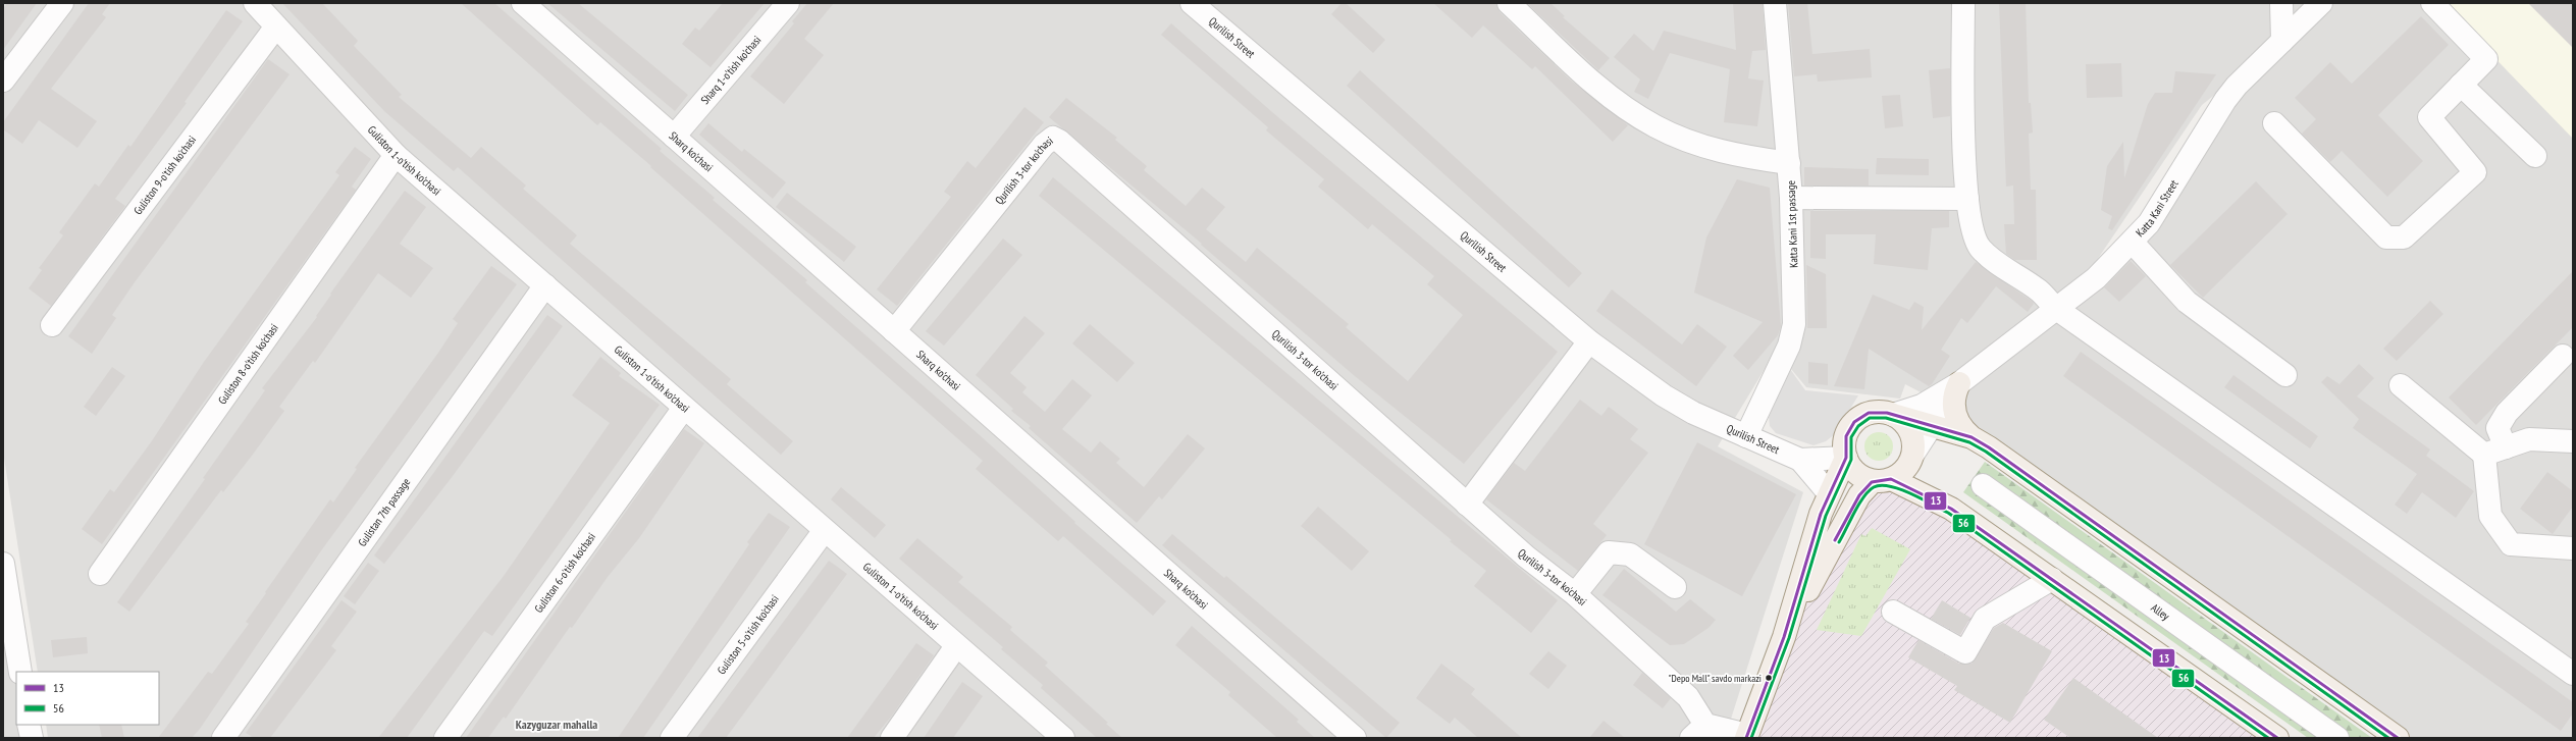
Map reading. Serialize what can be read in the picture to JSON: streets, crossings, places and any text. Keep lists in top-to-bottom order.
{
  "streets": {
    "street": [
      "Qurilish Street",
      "Sharq 1-o'tish ko'chasi",
      "Sharq ko'chasi",
      "Guliston 1-o'tish ko'chasi",
      "Qurilish 3-tor ko'chasi",
      "Guliston 9-o'tish ko'chasi",
      "Katta Kani Street",
      "Katta Kani 1st passage",
      "Guliston 8-o'tish ko'chasi",
      "Gulistan 7th passage",
      "Guliston 6-o'tish ko'chasi",
      "Alley",
      "Guliston 5-o'tish ko'chasi"
    ]
  },
  "crossings": [
    ["Qurilish Street", "Katta Kani Street"],
    ["Qurilish Street", "Katta Kani 1st passage"],
    ["Sharq 1-o'tish ko'chasi", "Sharq ko'chasi"],
    ["Sharq ko'chasi", "Qurilish 3-tor ko'chasi"],
    ["Guliston 1-o'tish ko'chasi", "Guliston 9-o'tish ko'chasi"],
    ["Guliston 1-o'tish ko'chasi", "Guliston 8-o'tish ko'chasi"],
    ["Guliston 1-o'tish ko'chasi", "Gulistan 7th passage"],
    ["Guliston 1-o'tish ko'chasi", "Guliston 6-o'tish ko'chasi"],
    ["Guliston 1-o'tish ko'chasi", "Guliston 5-o'tish ko'chasi"]
  ],
  "districts": ["Kazyguzar mahalla"],
  "places": ["\"Depo Mall\" savdo markazi"],
  "lines": ["transit line 13", "transit line 56"],
  "legend": ["13", "56"]
}
